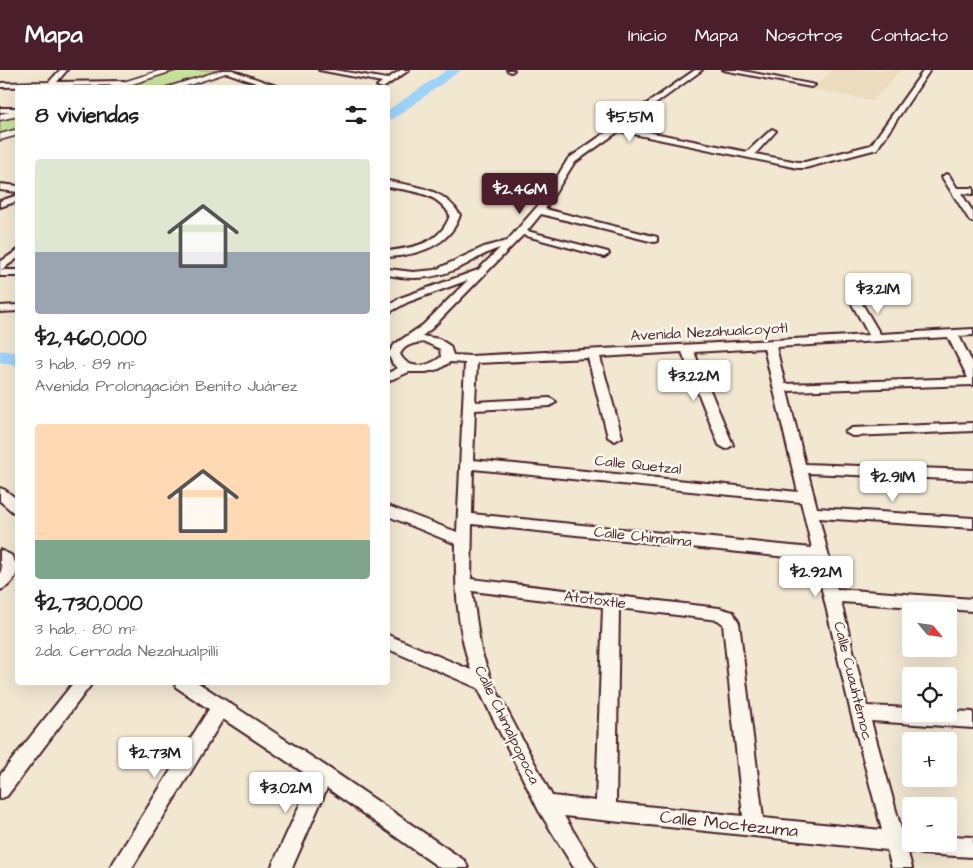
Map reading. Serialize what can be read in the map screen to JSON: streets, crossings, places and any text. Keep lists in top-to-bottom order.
{
  "streets": {
    "street": [
      "Avenida Nezahualcoyotl",
      "Calle Quetzal",
      "Calle Chimalma",
      "Atotoxtle",
      "Calle Cuauhtémoc",
      "Calle Chimalpopoca",
      "Calle Moctezuma"
    ]
  },
  "crossings": [
    ["Avenida Nezahualcoyotl", "Calle Cuauhtémoc"],
    ["Avenida Nezahualcoyotl", "Calle Chimalpopoca"],
    ["Calle Quetzal", "Calle Cuauhtémoc"],
    ["Calle Quetzal", "Calle Chimalpopoca"],
    ["Calle Chimalma", "Calle Cuauhtémoc"],
    ["Calle Chimalma", "Calle Chimalpopoca"],
    ["Atotoxtle", "Calle Chimalpopoca"],
    ["Atotoxtle", "Calle Moctezuma"],
    ["Calle Chimalpopoca", "Calle Moctezuma"]
  ],
  "north": "bottom right",
  "page": {
    "header": "Mapa",
    "nav": [
      "Inicio",
      "Mapa",
      "Nosotros",
      "Contacto"
    ],
    "heading": "8 viviendas",
    "price": [
      "$5.5M",
      "$2.46M",
      "$3.21M",
      "$3.22M",
      "$2.91M",
      "$2.92M",
      "$2.73M",
      "$3.02M"
    ],
    "list": [
      {
        "name": "$2,460,000",
        "note": "3 hab. · 89 m² · Avenida Prolongación Benito Juárez"
      },
      {
        "name": "$2,730,000",
        "note": "3 hab. · 80 m² · 2da. Cerrada Nezahualpilli"
      }
    ],
    "map_buttons": ["+", "−"]
  }
}
